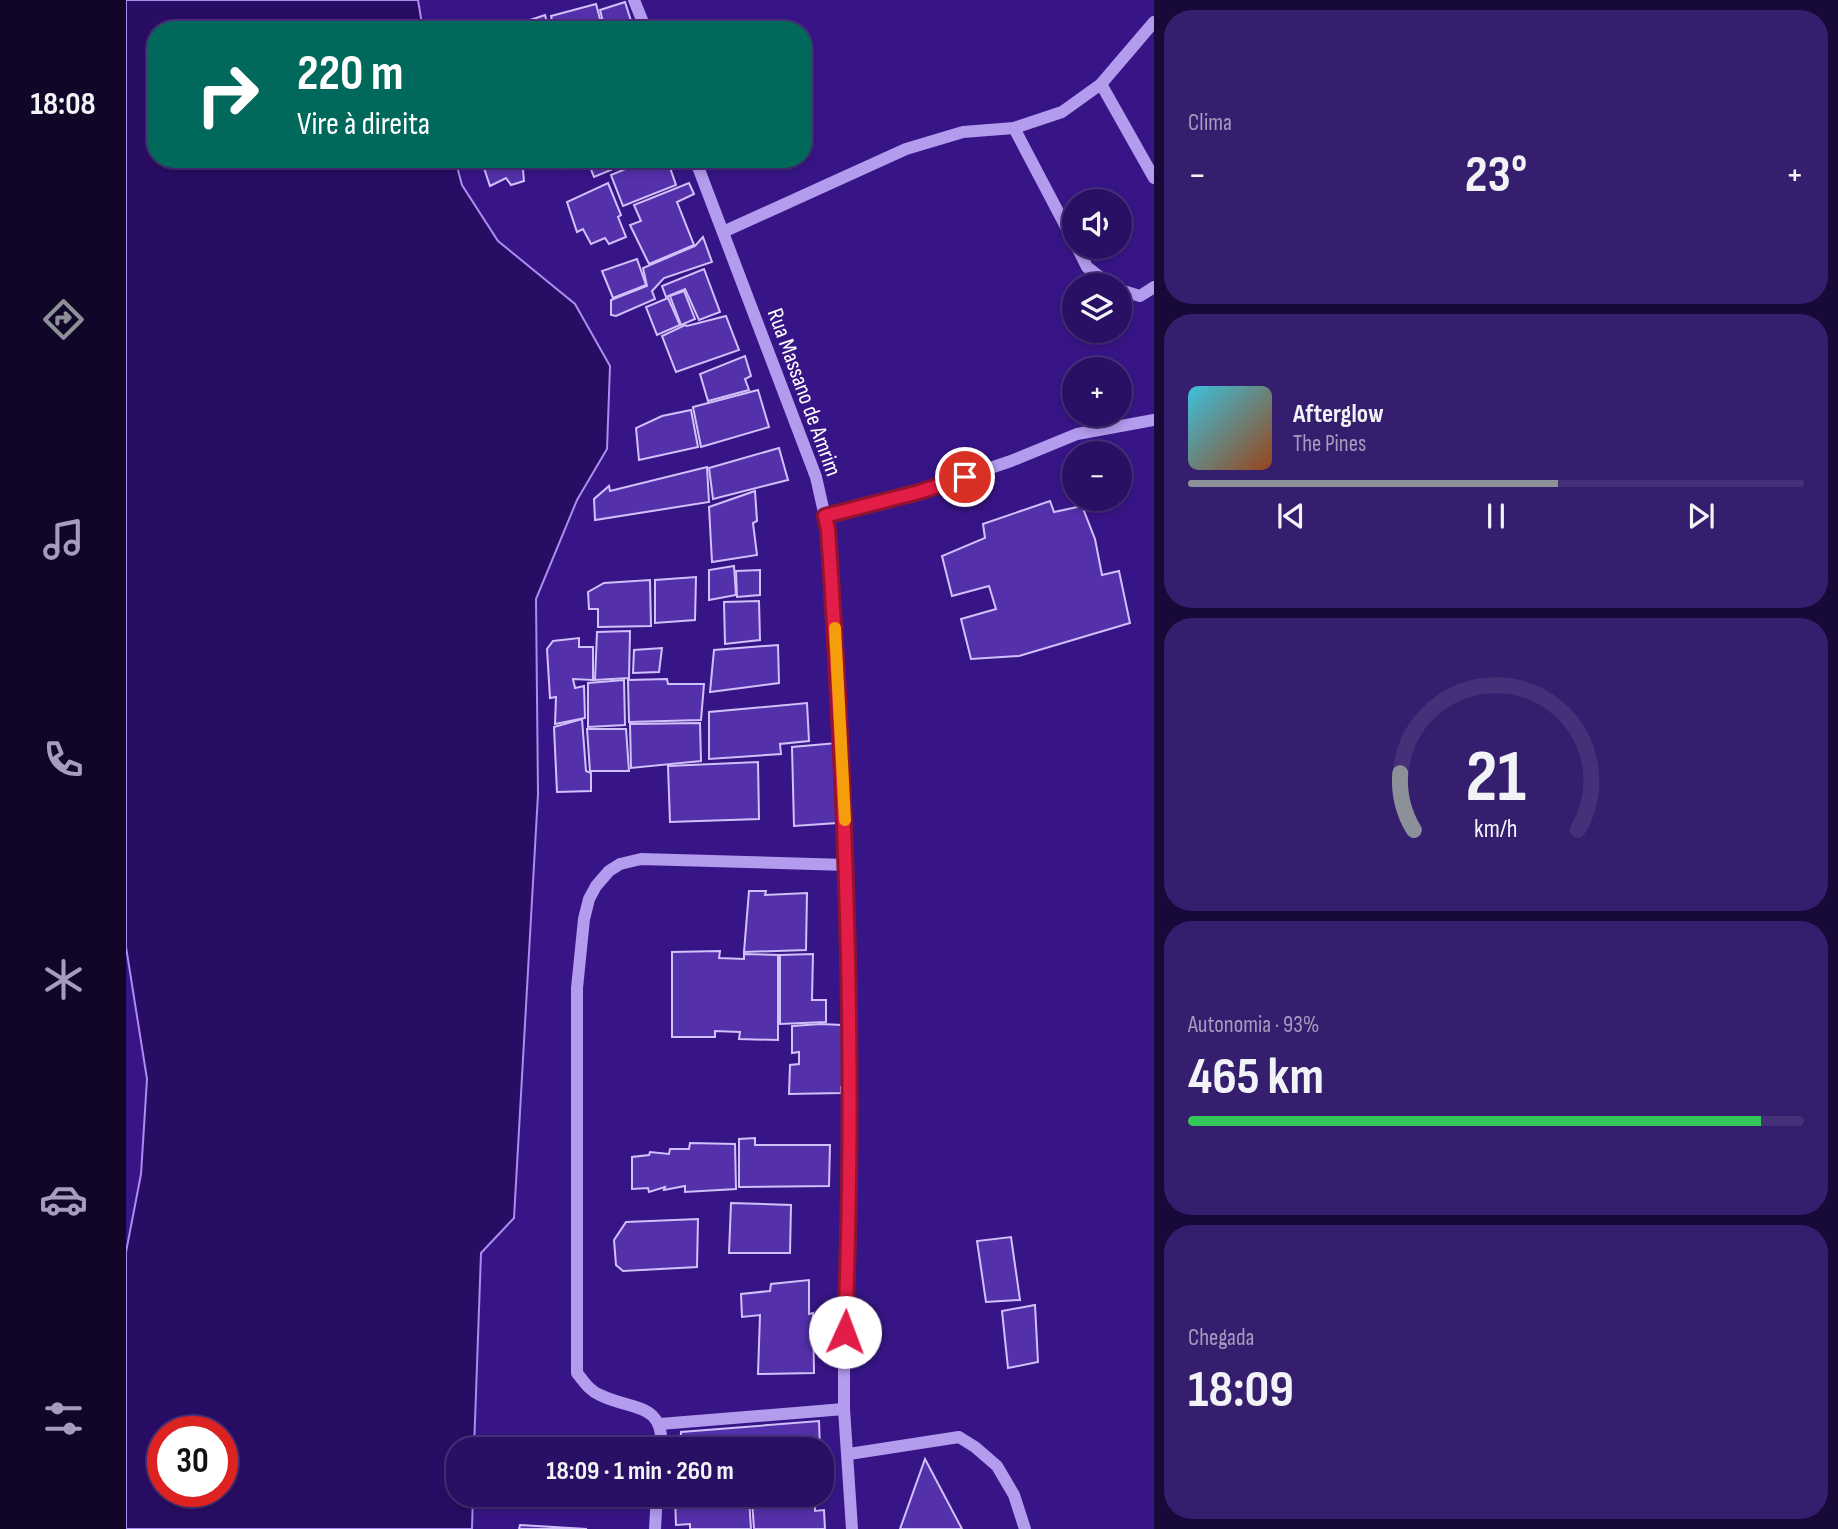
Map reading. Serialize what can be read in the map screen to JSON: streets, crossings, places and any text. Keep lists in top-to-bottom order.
{
  "streets": {
    "street": ["Rua Massano de Amrim"]
  },
  "page": {
    "tabs": "18:08",
    "tile": [
      "Clima",
      ["Autonomia · 93%", "465 km"],
      ["Chegada", "18:09"]
    ],
    "turn": ["220 m", "Vire à direita"],
    "heat": ["−", "23°", "+"],
    "map_buttons": ["+", "−"],
    "song": ["Afterglow", "The Pines"],
    "limit": "30",
    "trip": "18:09 · 1 min · 260 m",
    "gauge": ["21", "km/h"]
  }
}
